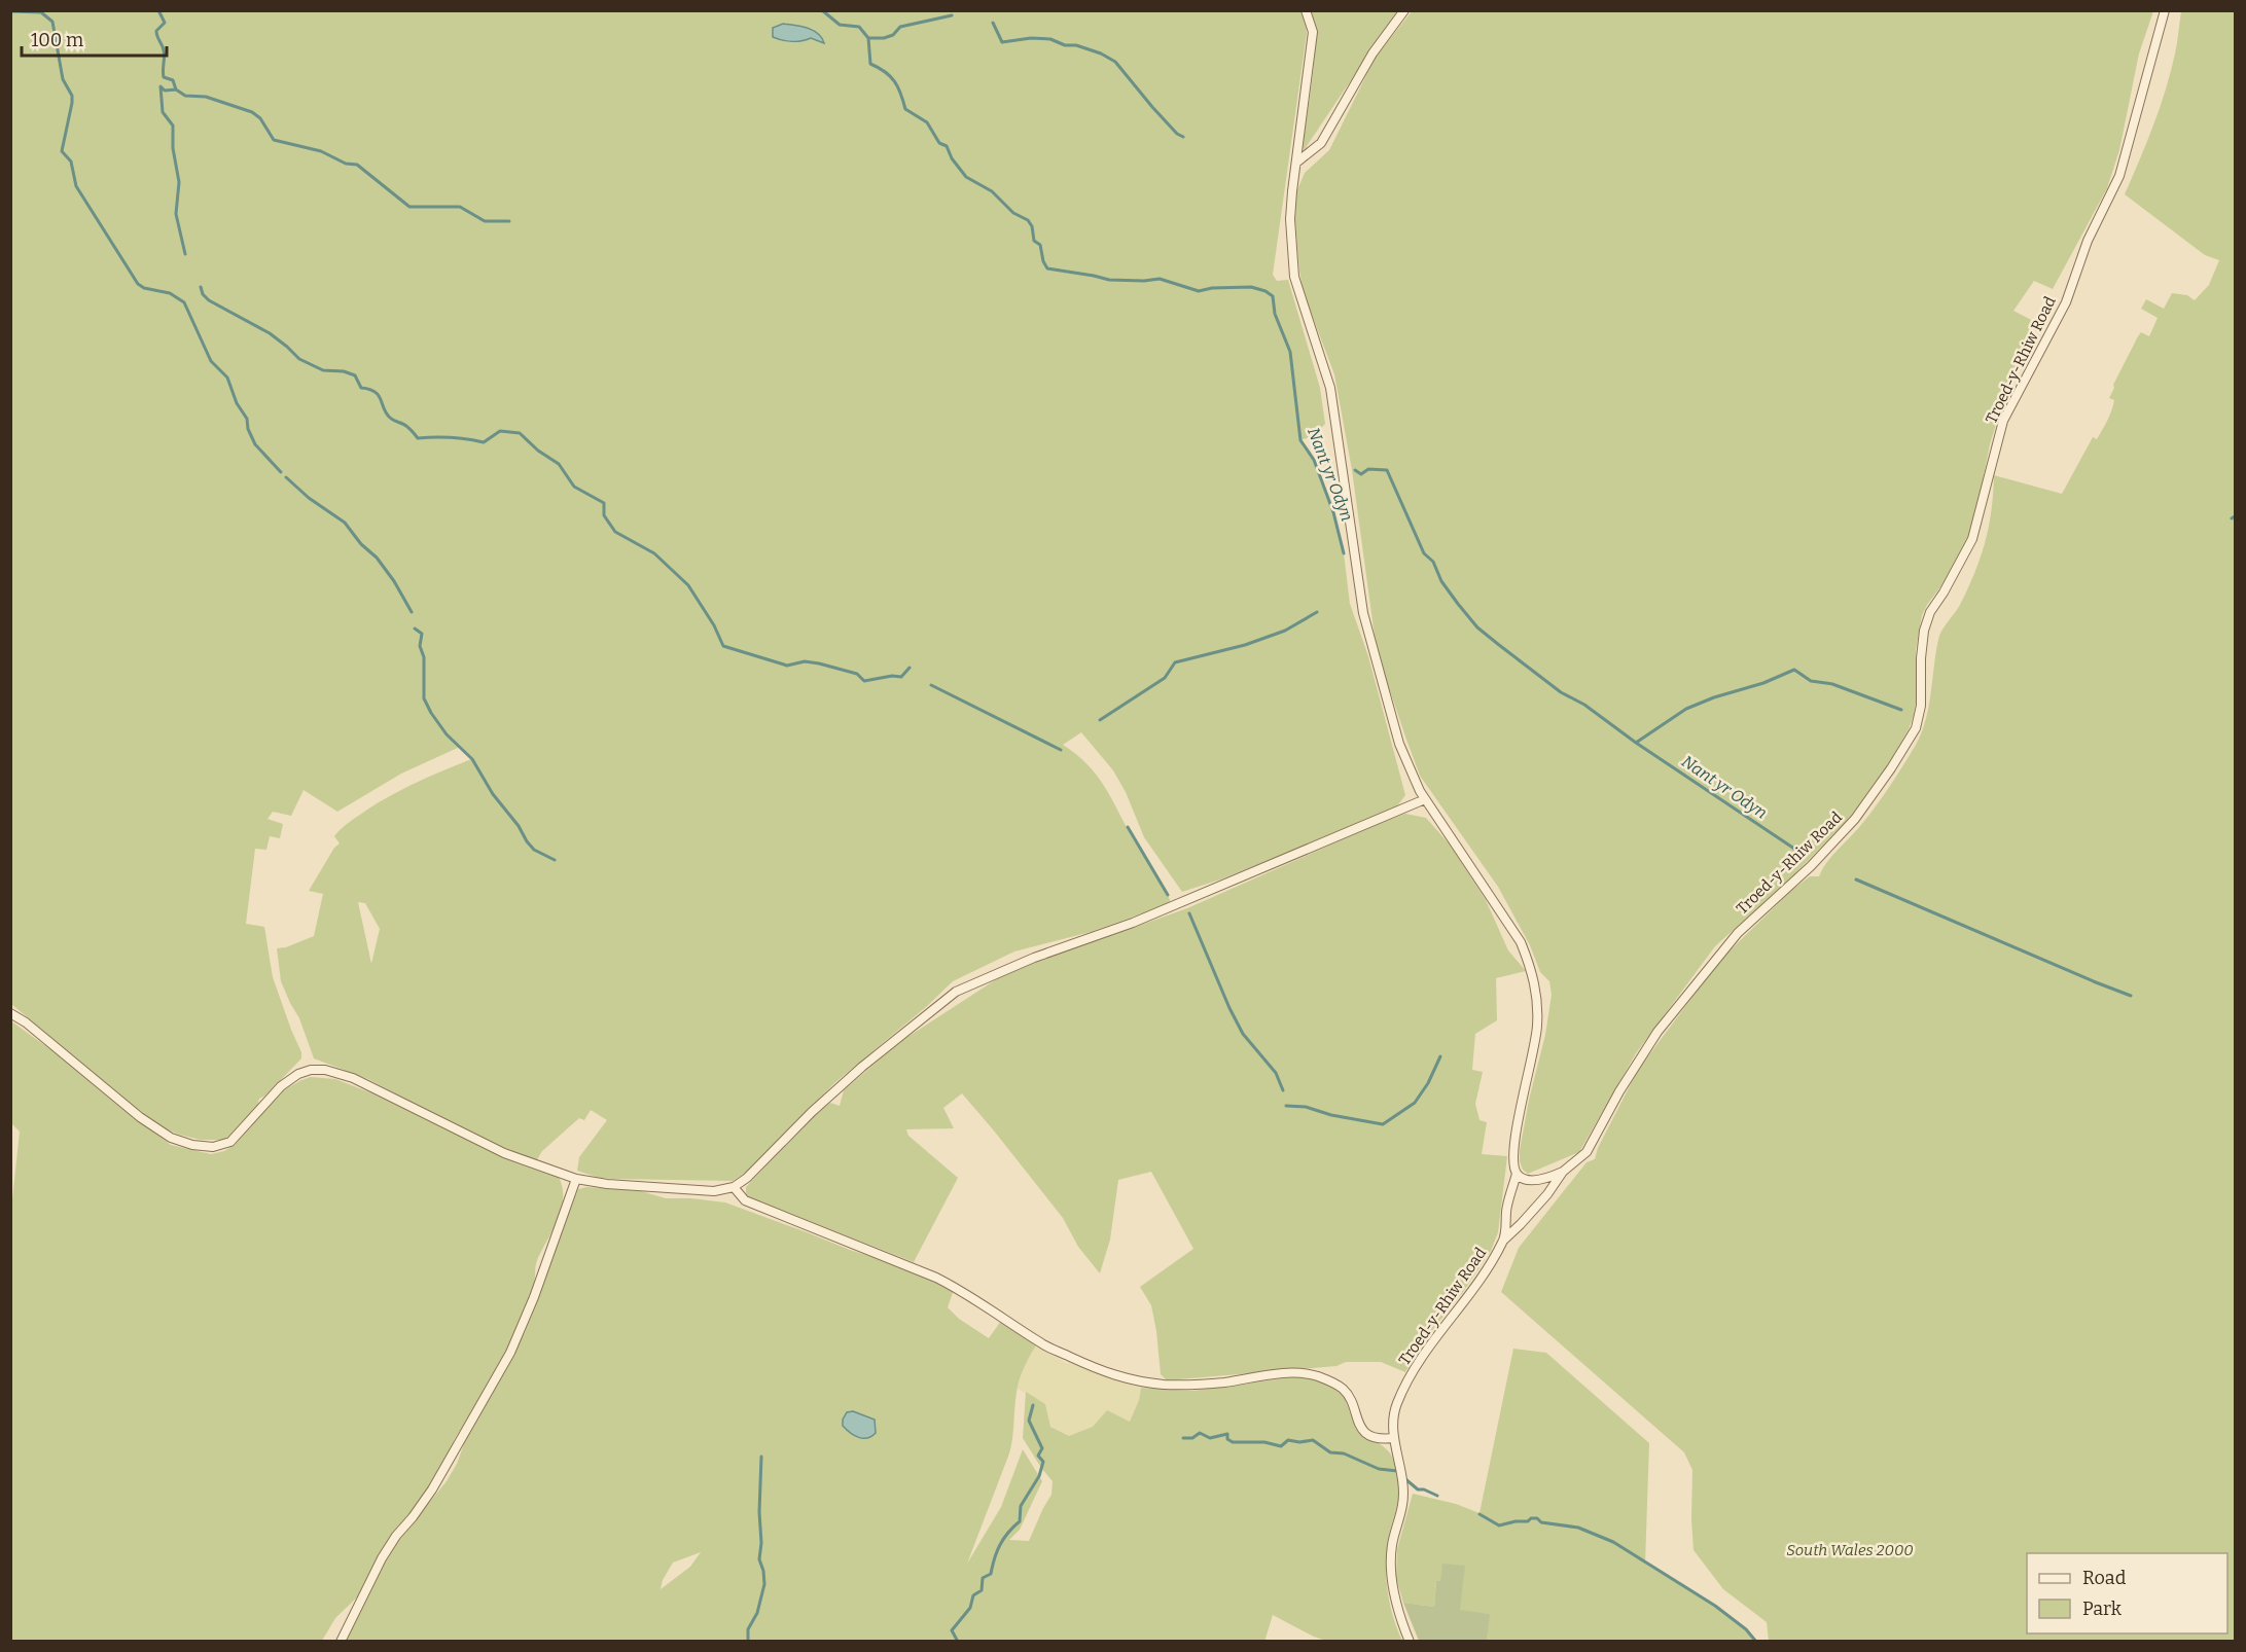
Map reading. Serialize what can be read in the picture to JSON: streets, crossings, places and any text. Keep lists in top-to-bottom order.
{
  "streets": {
    "street": ["Troed-y-Rhiw Road"]
  },
  "water": ["Nant yr Odyn"],
  "parks": ["South Wales 2000"],
  "legend": ["Road", "Park"],
  "scale_bar": "100 m"
}
